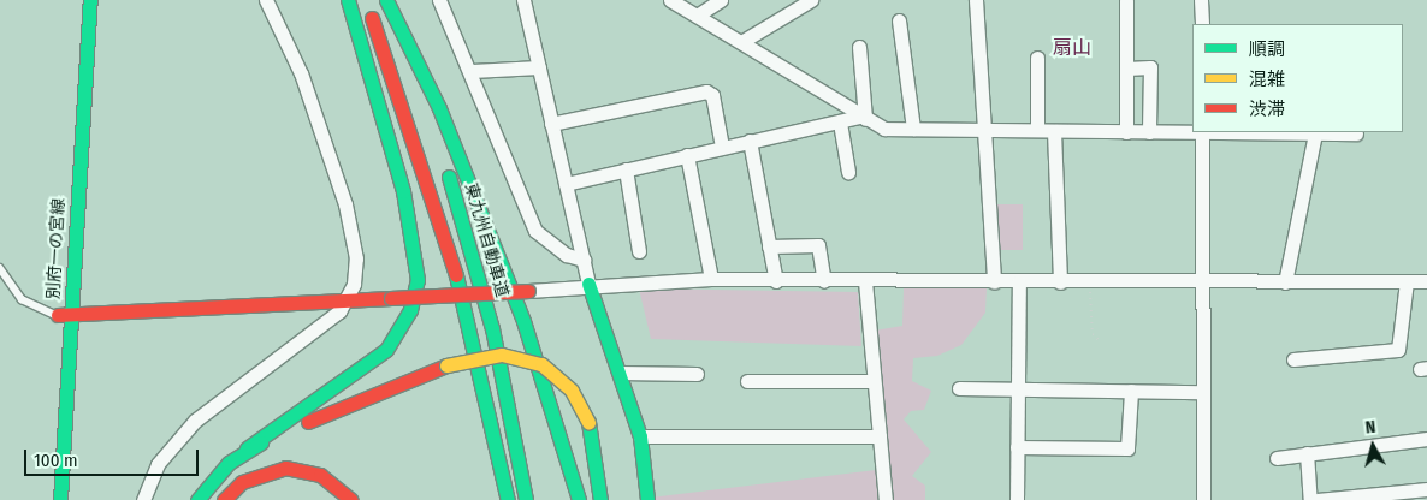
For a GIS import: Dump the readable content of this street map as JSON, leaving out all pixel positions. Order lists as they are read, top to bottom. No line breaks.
{"streets":{"main road":["東九州自動車道","別府一の宮線"]},"districts":["扇山"],"legend":["順調","混雑","渋滞"],"scale_bar":"100 m","north":"top"}
